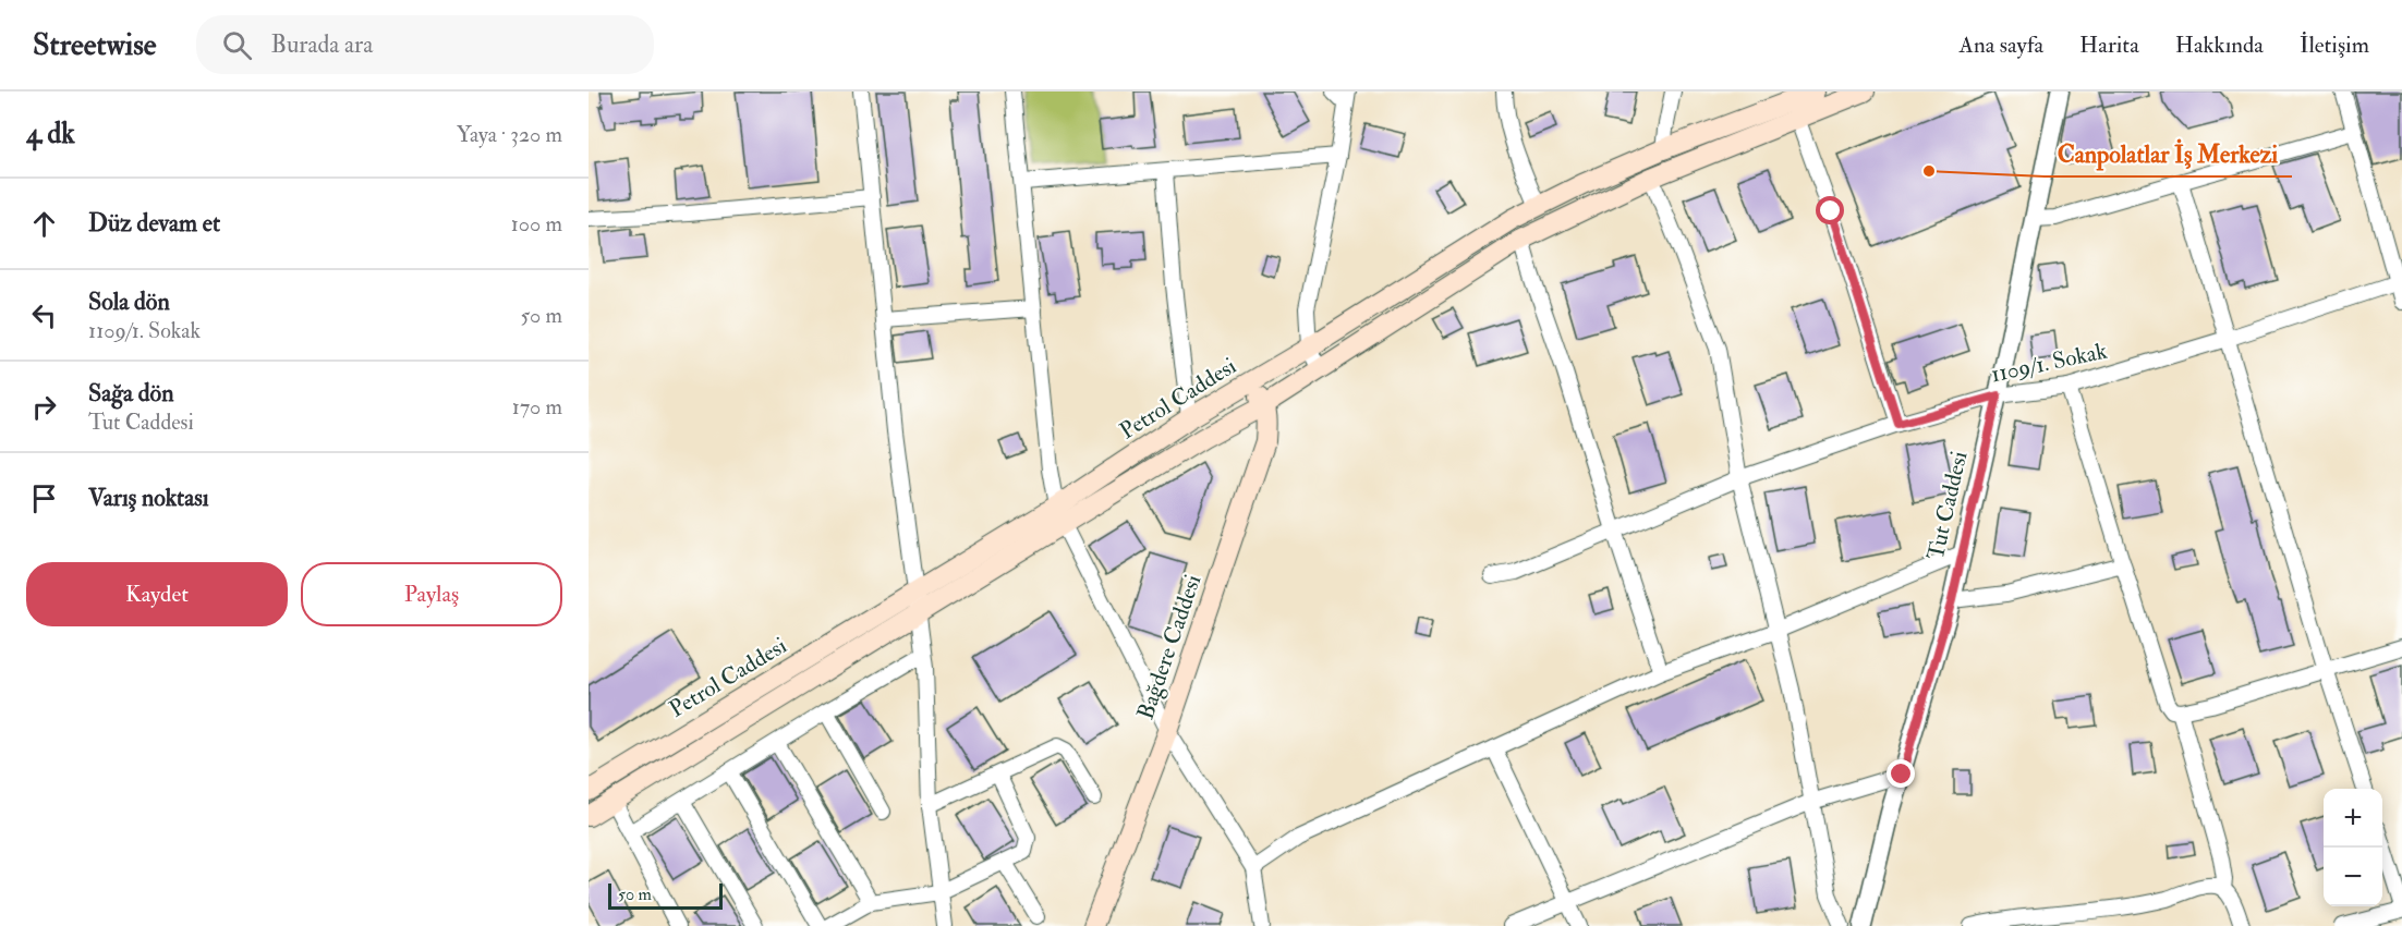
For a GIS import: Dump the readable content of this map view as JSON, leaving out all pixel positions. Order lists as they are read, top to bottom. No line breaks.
{"streets":{"main road":["Petrol Caddesi","Bağdere Caddesi"],"street":["1109/1. Sokak","Tut Caddesi"]},"crossings":[["1109/1. Sokak","Tut Caddesi"],["Petrol Caddesi","Bağdere Caddesi"]],"places":["Canpolatlar İş Merkezi"],"scale_bar":"50 m","page":{"header":"Streetwise","search":"Burada ara","nav":["Ana sayfa","Harita","Hakkında","İletişim"],"heading":["4 dk","Yaya · 320 m"],"list":[["Düz devam et","100 m"],["Sola dön","1109/1. Sokak","50 m"],["Sağa dön","Tut Caddesi","170 m"],"Varış noktası"],"buttons":["Kaydet","Paylaş"],"map_buttons":["+","−"],"scale":"50 m"}}
